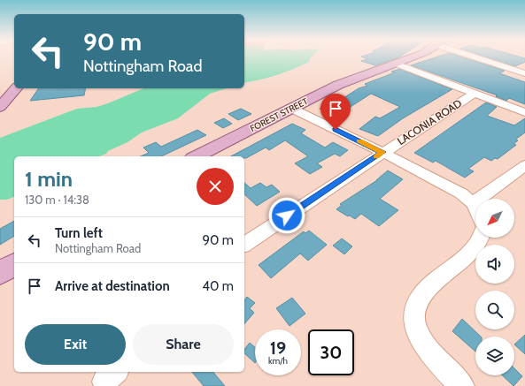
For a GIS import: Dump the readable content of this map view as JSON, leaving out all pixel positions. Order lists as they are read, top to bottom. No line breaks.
{"streets":{"main road":["FOREST STREET"],"street":["LACONIA ROAD"]},"north":"bottom left","page":{"turn":["90 m","Nottingham Road"],"heading":["1 min","130 m · 14:38"],"list":[{"name":"Turn left","note":"Nottingham Road","value":"90 m"},{"name":"Arrive at destination","value":"40 m"}],"buttons":["Exit","Share"],"speed":"19 km/h","limit":"30"}}
